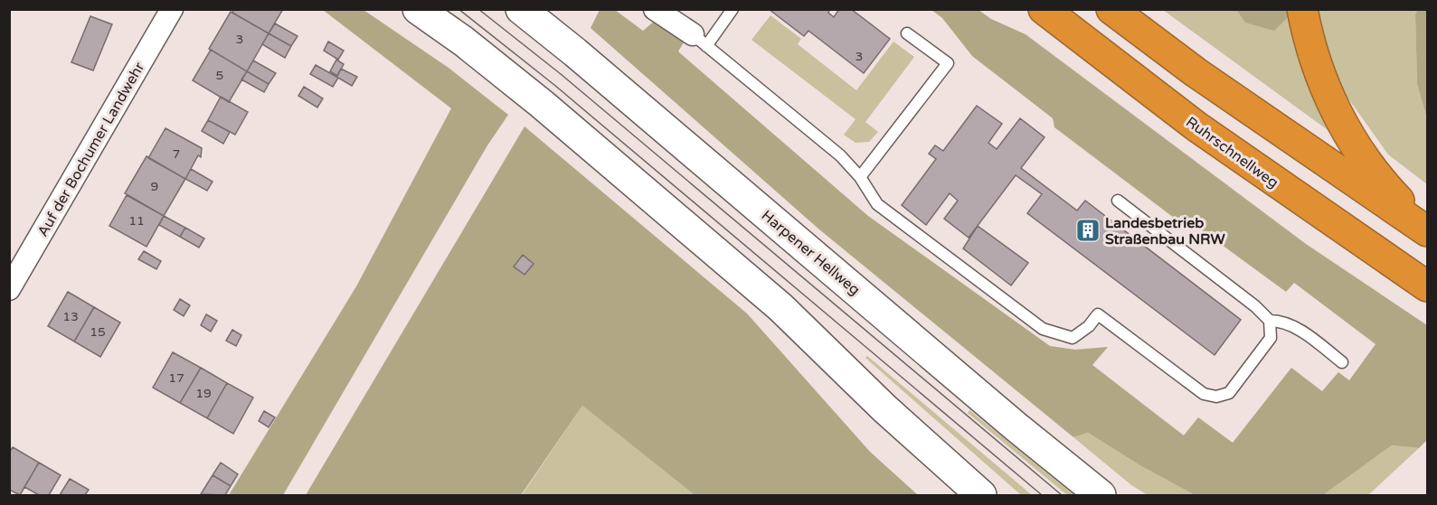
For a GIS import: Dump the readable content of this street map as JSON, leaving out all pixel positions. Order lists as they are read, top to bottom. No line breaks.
{"streets":{"highway":["Ruhrschnellweg"],"main road":["Harpener Hellweg"],"street":["Auf der Bochumer Landwehr"]},"places":{"building":["Landesbetrieb Straßenbau NRW"]},"house_numbers":["3","3","5","7","9","11","13","15","17","19"]}
